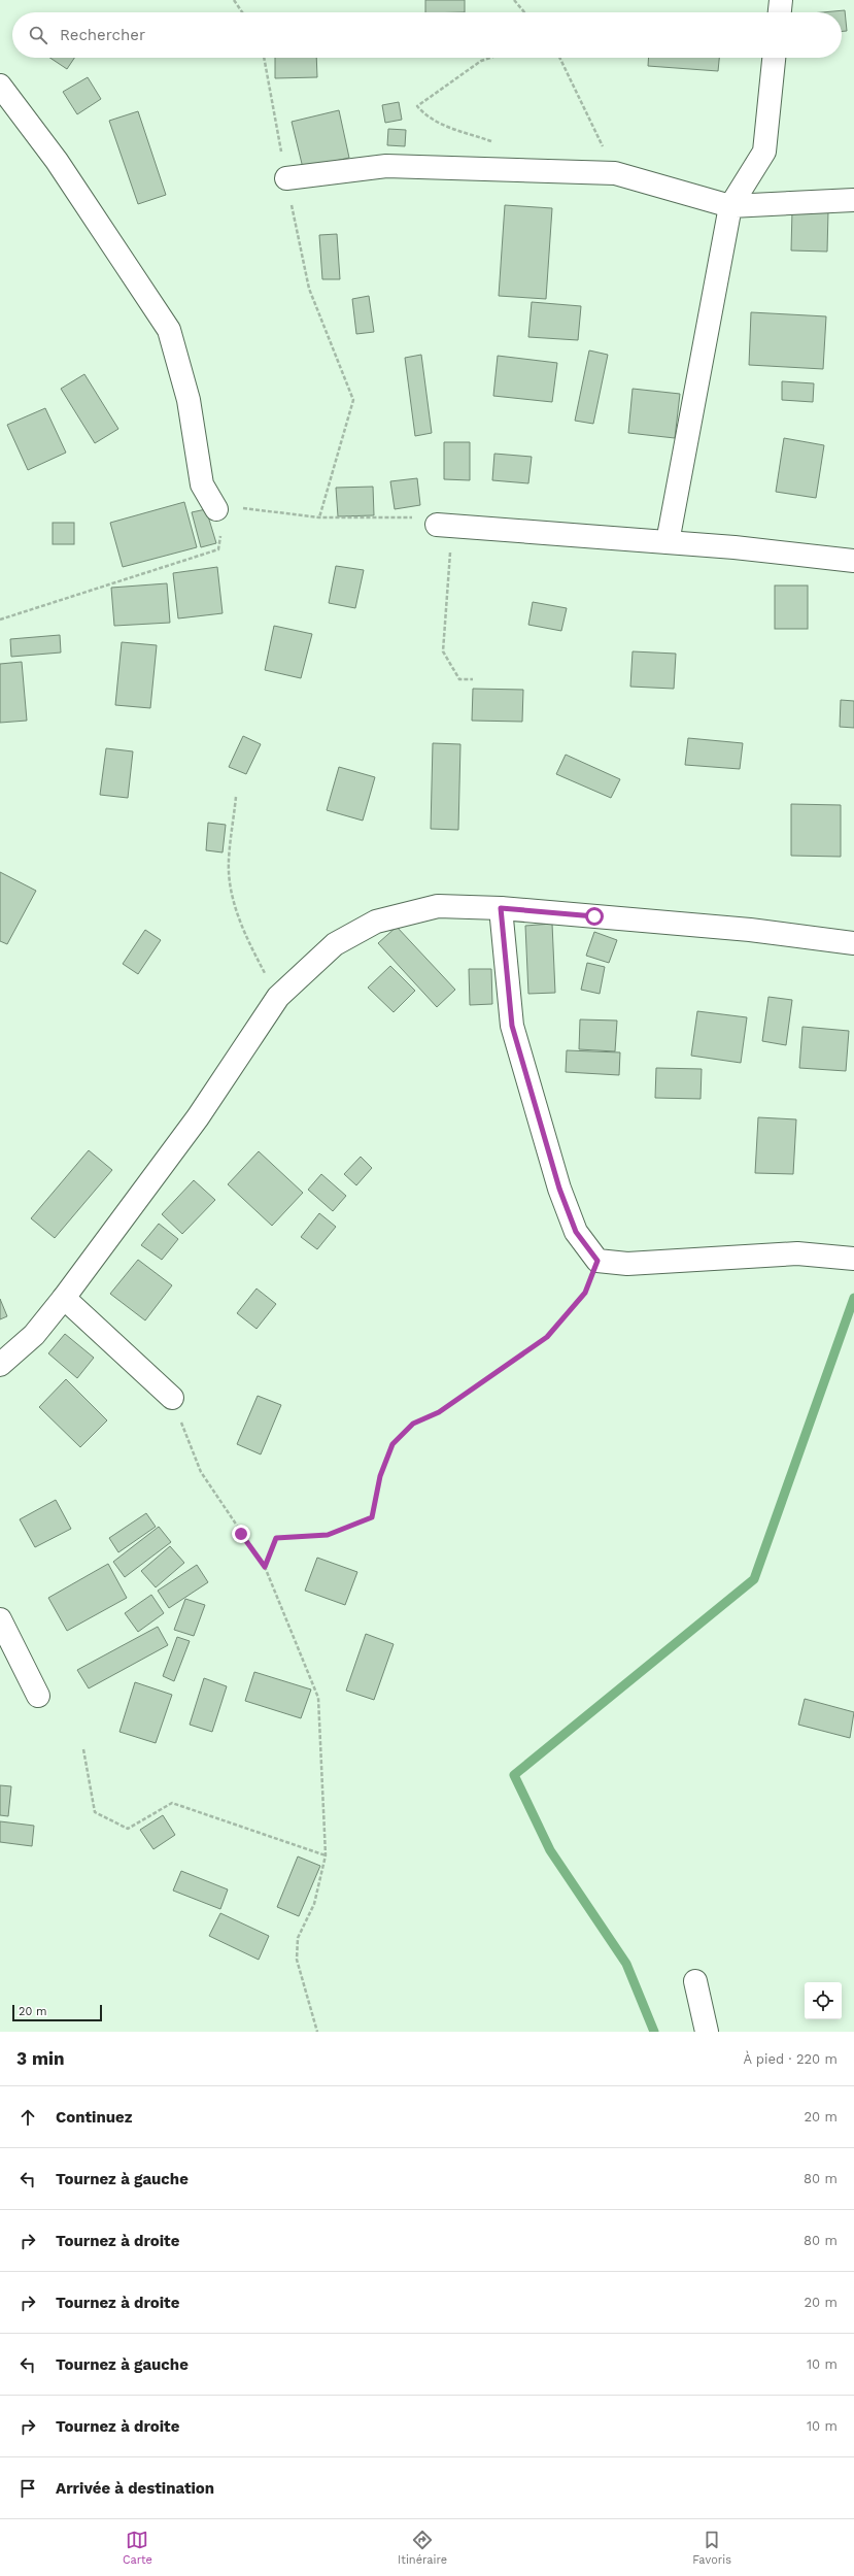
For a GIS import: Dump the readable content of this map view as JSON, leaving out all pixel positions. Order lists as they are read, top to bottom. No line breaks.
{"scale_bar":"20 m","page":{"search":"Rechercher","scale":"20 m","heading":["3 min","À pied · 220 m"],"list":[["Continuez","20 m"],["Tournez à gauche","80 m"],["Tournez à droite","80 m"],["Tournez à droite","20 m"],["Tournez à gauche","10 m"],["Tournez à droite","10 m"],"Arrivée à destination"],"nav":["Carte","Itinéraire","Favoris"]}}
